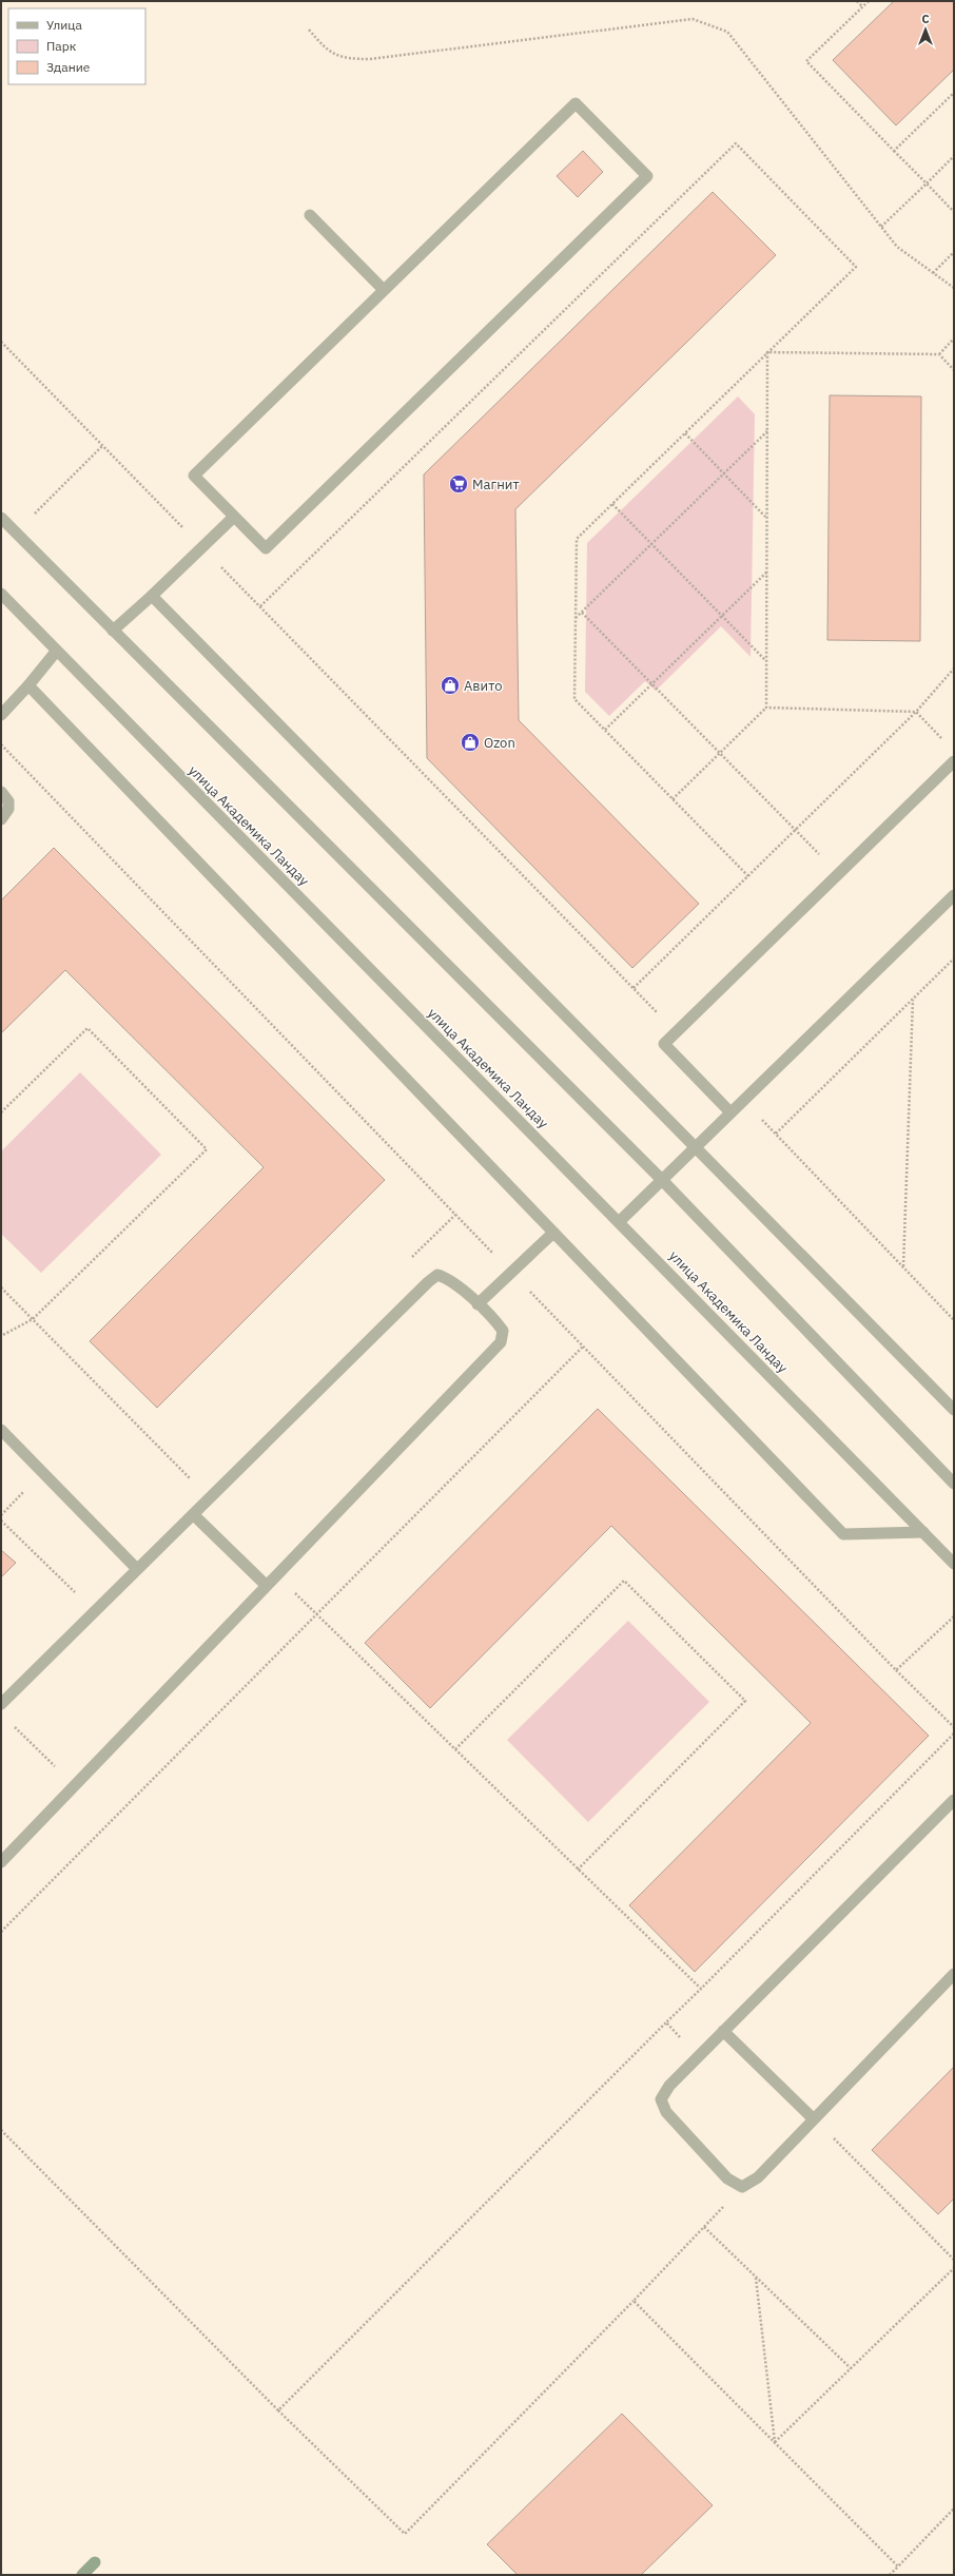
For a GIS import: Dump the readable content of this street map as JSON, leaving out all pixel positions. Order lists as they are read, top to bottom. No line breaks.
{"streets":{"street":["улица Академика Ландау"]},"places":{"supermarket":["Магнит"],"shop":["Авито","Ozon"]},"legend":["Улица","Парк","Здание"],"north":"top"}
